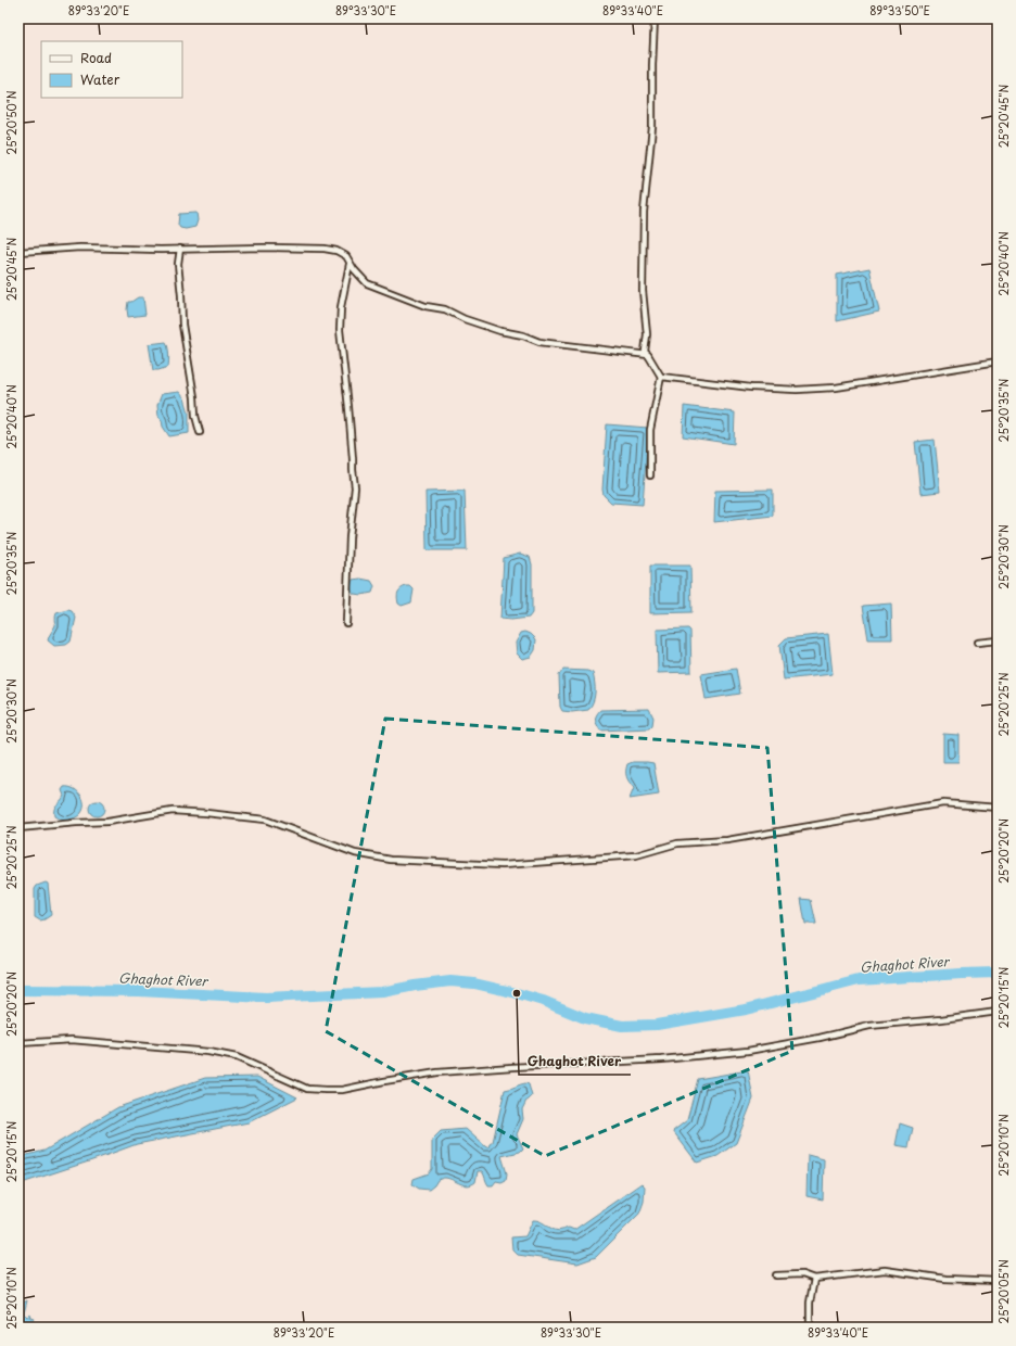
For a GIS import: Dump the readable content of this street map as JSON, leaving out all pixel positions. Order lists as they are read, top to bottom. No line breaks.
{"water":["Ghaghot River"],"places":["Ghaghot River"],"legend":["Road","Water"],"coordinates":["89°33'20\"E","89°33'30\"E","89°33'40\"E","89°33'50\"E","25°20'45\"N","25°20'50\"N","25°20'40\"N","25°20'35\"N","25°20'30\"N","25°20'25\"N","25°20'20\"N","25°20'15\"N","25°20'10\"N","25°20'05\"N"]}
